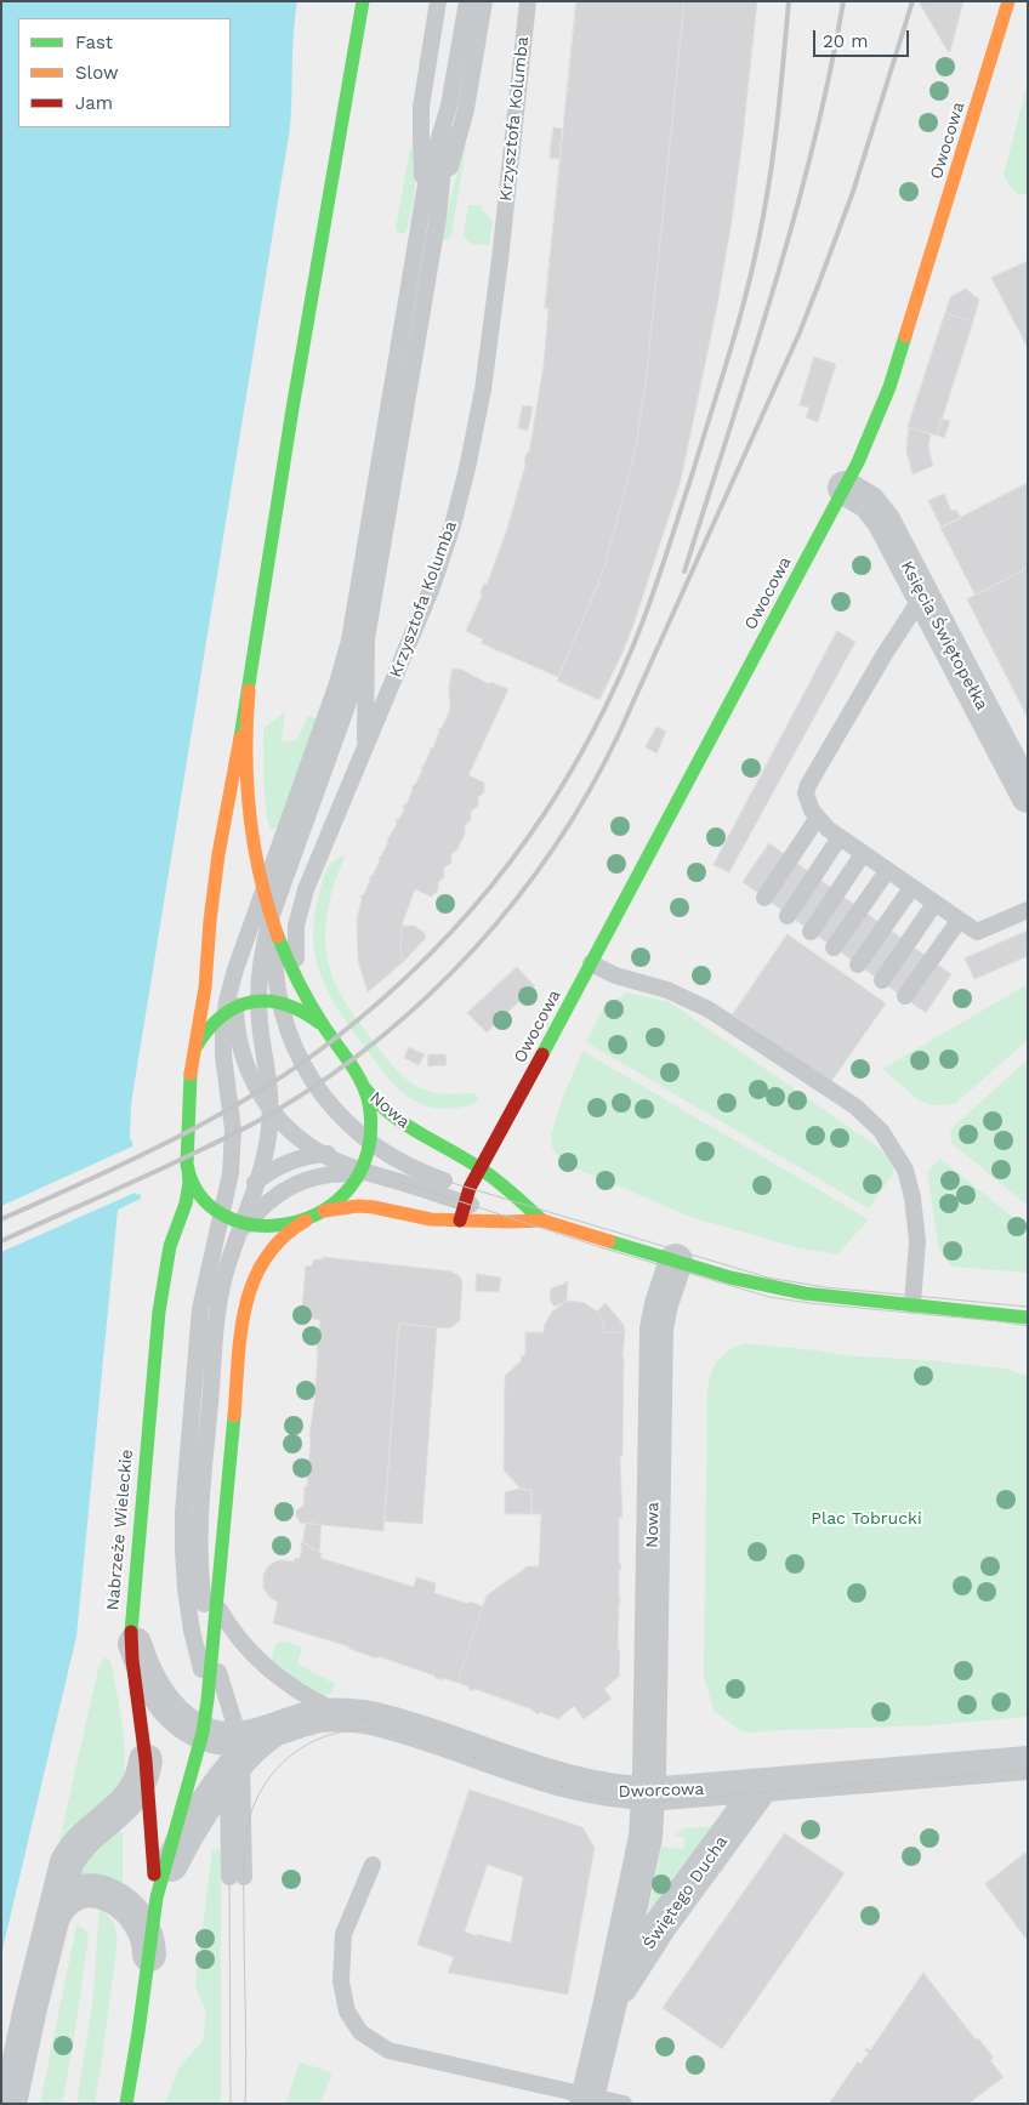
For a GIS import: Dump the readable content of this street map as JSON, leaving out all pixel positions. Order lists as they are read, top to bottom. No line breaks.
{"streets":{"street":["Krzysztofa Kolumba","Owocowa","Księcia Świętopełka","Nowa","Nabrzeże Wieleckie","Dworcowa","Świętego Ducha"]},"crossings":[["Krzysztofa Kolumba","Nowa"],["Krzysztofa Kolumba","Nabrzeże Wieleckie"],["Owocowa","Księcia Świętopełka"],["Owocowa","Nowa"],["Nowa","Dworcowa"],["Nowa","Świętego Ducha"],["Nabrzeże Wieleckie","Dworcowa"],["Dworcowa","Świętego Ducha"]],"parks":["Plac Tobrucki"],"legend":["Fast","Slow","Jam"],"scale_bar":"20 m"}
